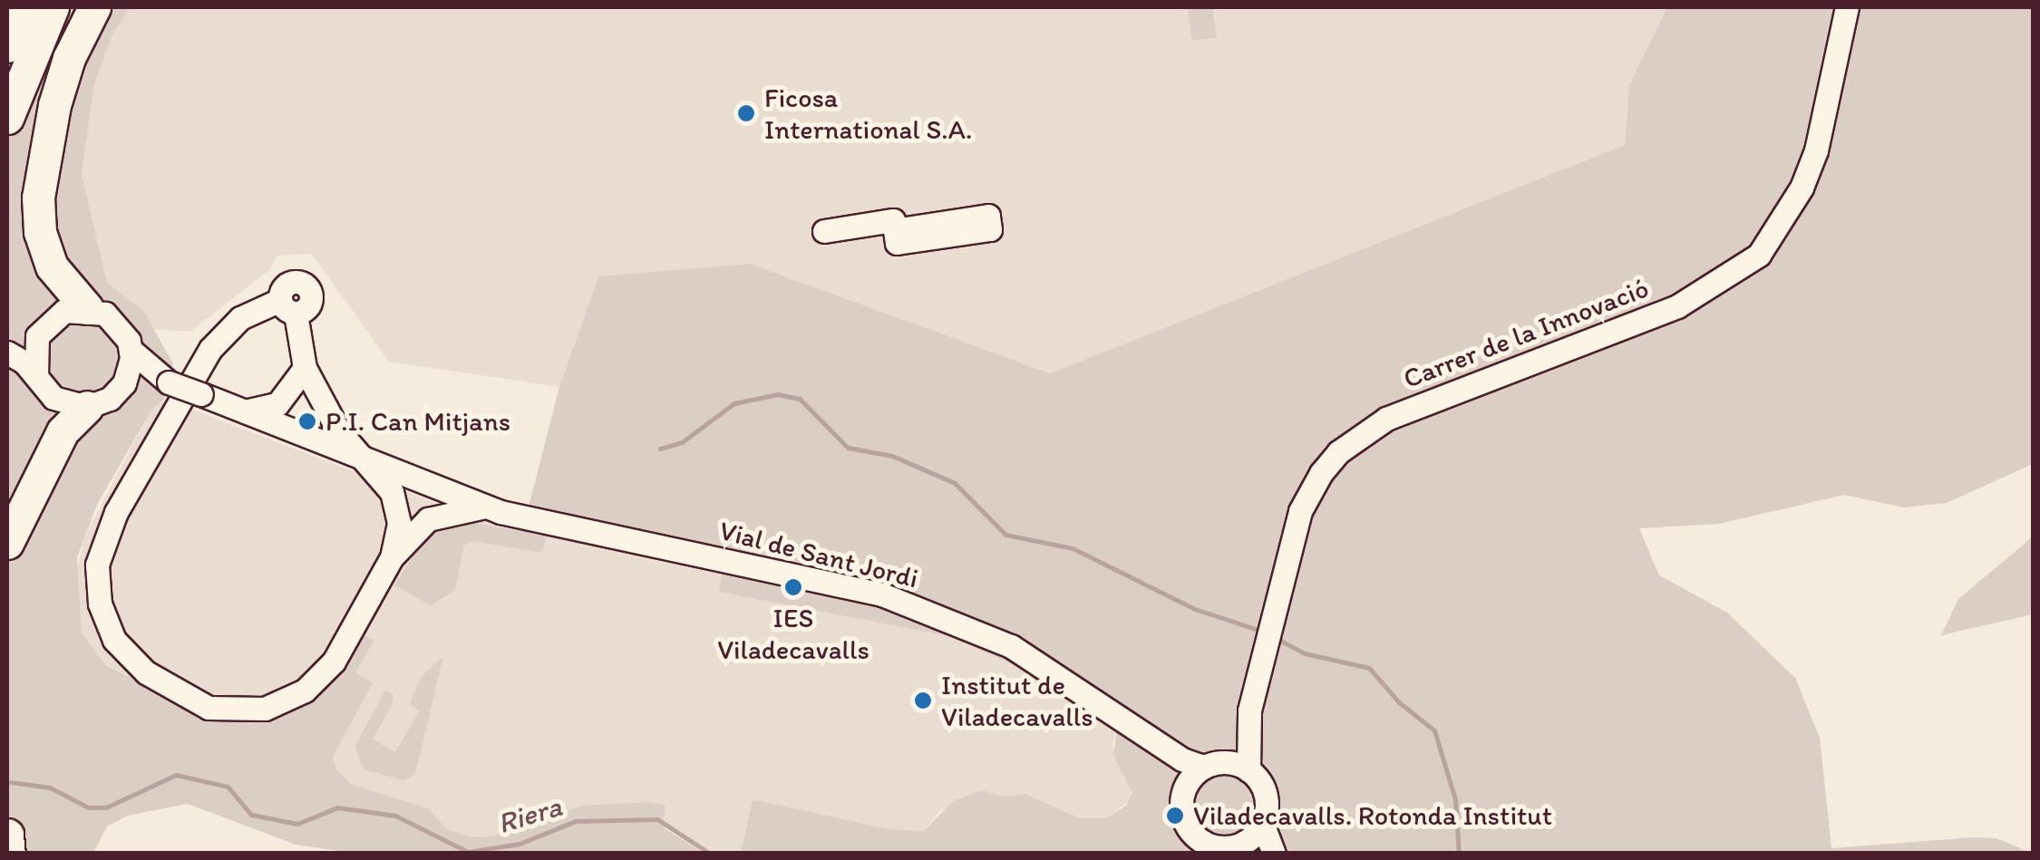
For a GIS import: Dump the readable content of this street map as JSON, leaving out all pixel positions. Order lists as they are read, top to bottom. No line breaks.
{"streets":{"street":["Carrer de la Innovació","Vial de Sant Jordi"]},"crossings":[["Carrer de la Innovació","Vial de Sant Jordi"]],"water":["Riera"],"places":["Ficosa International S.A.","P.I. Can Mitjans","IES Viladecavalls","Institut de Viladecavalls","Viladecavalls. Rotonda Institut"]}
